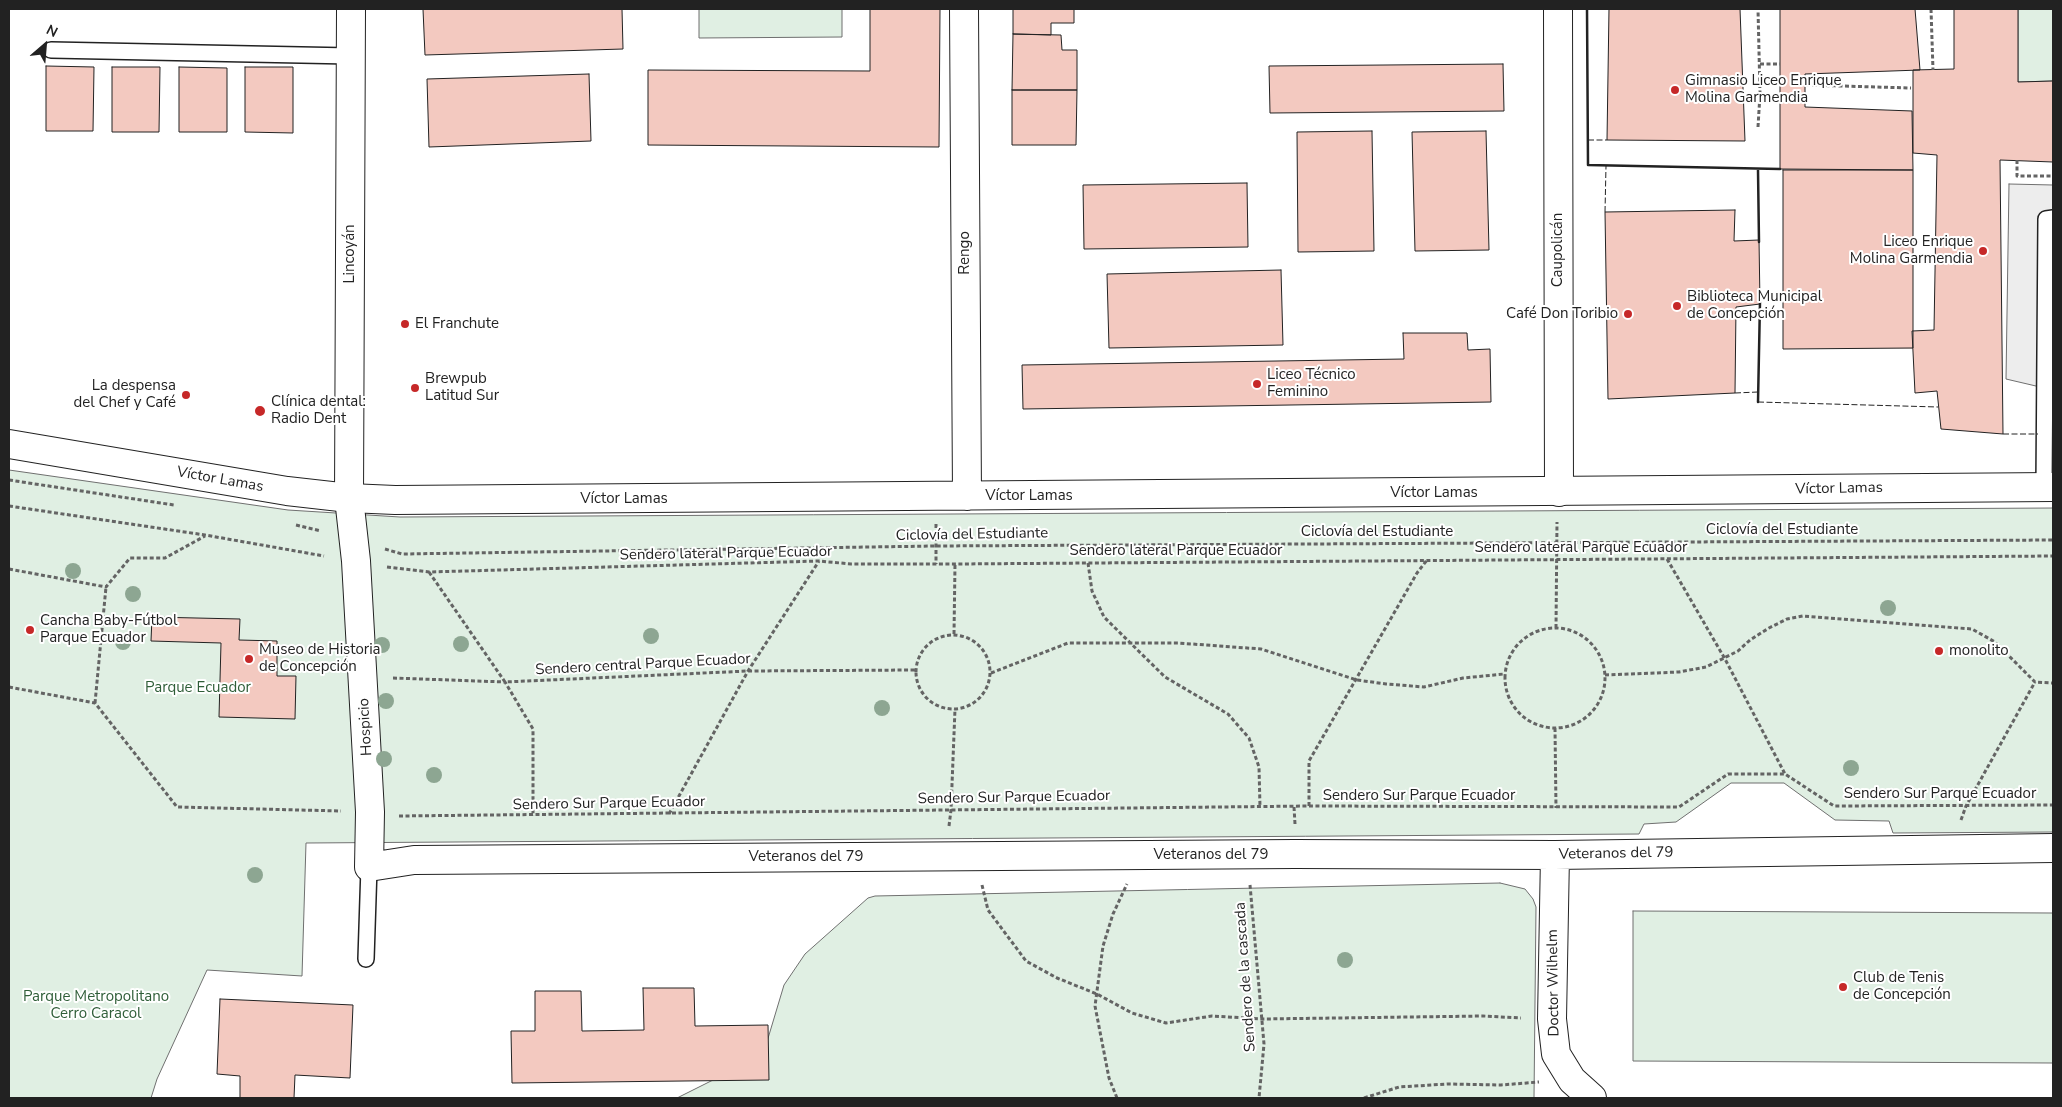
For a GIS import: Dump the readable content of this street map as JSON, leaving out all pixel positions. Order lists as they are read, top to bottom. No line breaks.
{"streets":{"street":["Caupolicán","Rengo","Lincoyán","Víctor Lamas","Hospicio","Veteranos del 79","Doctor Wilhelm"],"path":["Ciclovía del Estudiante","Sendero lateral Parque Ecuador","Sendero central Parque Ecuador","Sendero Sur Parque Ecuador","Sendero de la cascada"]},"crossings":[["Caupolicán","Víctor Lamas"],["Rengo","Víctor Lamas"],["Lincoyán","Víctor Lamas"],["Lincoyán","Hospicio"],["Víctor Lamas","Hospicio"],["Sendero lateral Parque Ecuador","Hospicio"],["Hospicio","Sendero Sur Parque Ecuador"],["Hospicio","Veteranos del 79"],["Veteranos del 79","Sendero de la cascada"],["Veteranos del 79","Doctor Wilhelm"]],"parks":["Parque Ecuador","Parque Metropolitano Cerro Caracol"],"places":["Gimnasio Liceo Enrique Molina Garmendia","Liceo Enrique Molina Garmendia","Biblioteca Municipal de Concepción","Café Don Toribio","El Franchute","Liceo Técnico Feminino","Brewpub Latitud Sur","La despensa del Chef y Café","Clínica dental: Radio Dent","Cancha Baby-Fútbol Parque Ecuador","monolito","Museo de Historia de Concepción","Club de Tenis de Concepción"],"north":"top right"}
